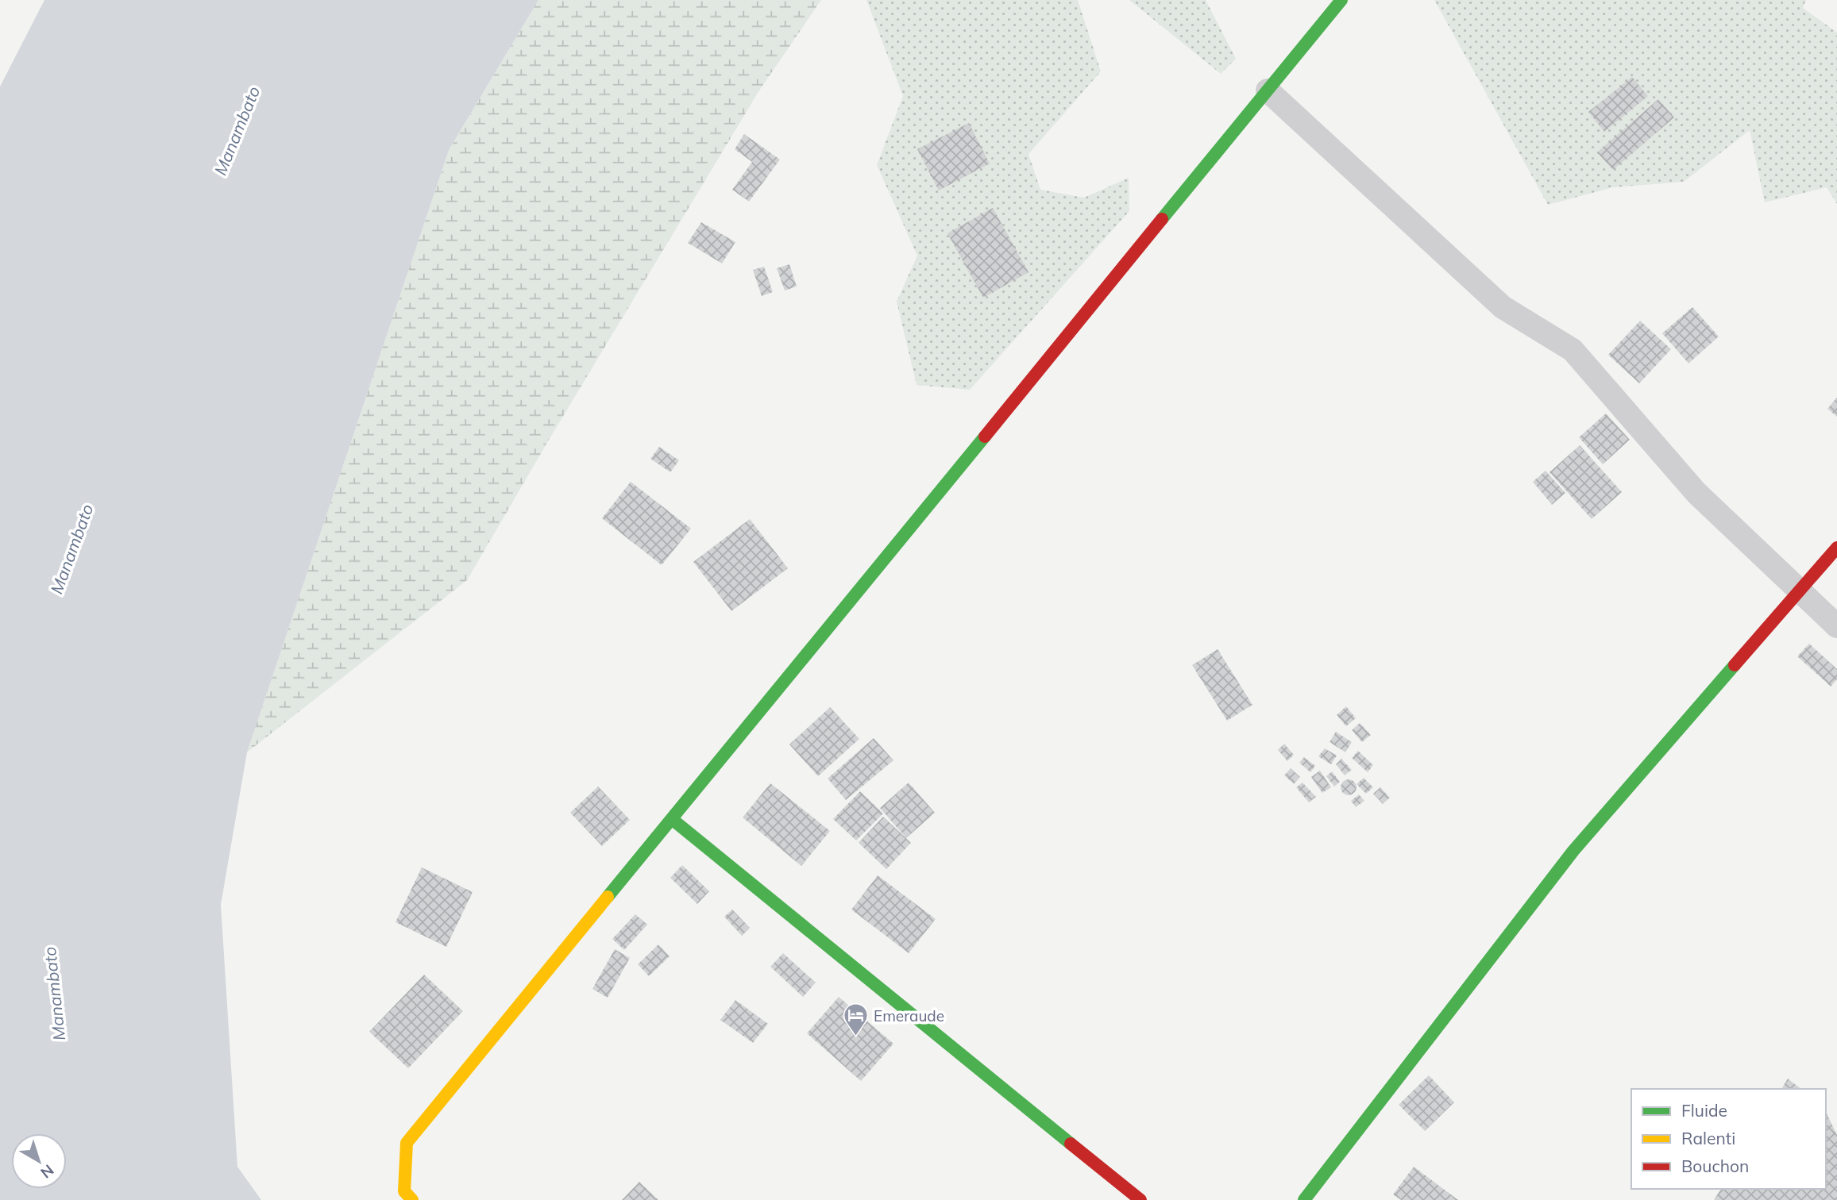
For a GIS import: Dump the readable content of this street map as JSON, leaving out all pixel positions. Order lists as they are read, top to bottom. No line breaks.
{"water":["Manambato"],"places":{"hotel":["Emeraude"]},"legend":["Fluide","Ralenti","Bouchon"],"north":"bottom right"}
